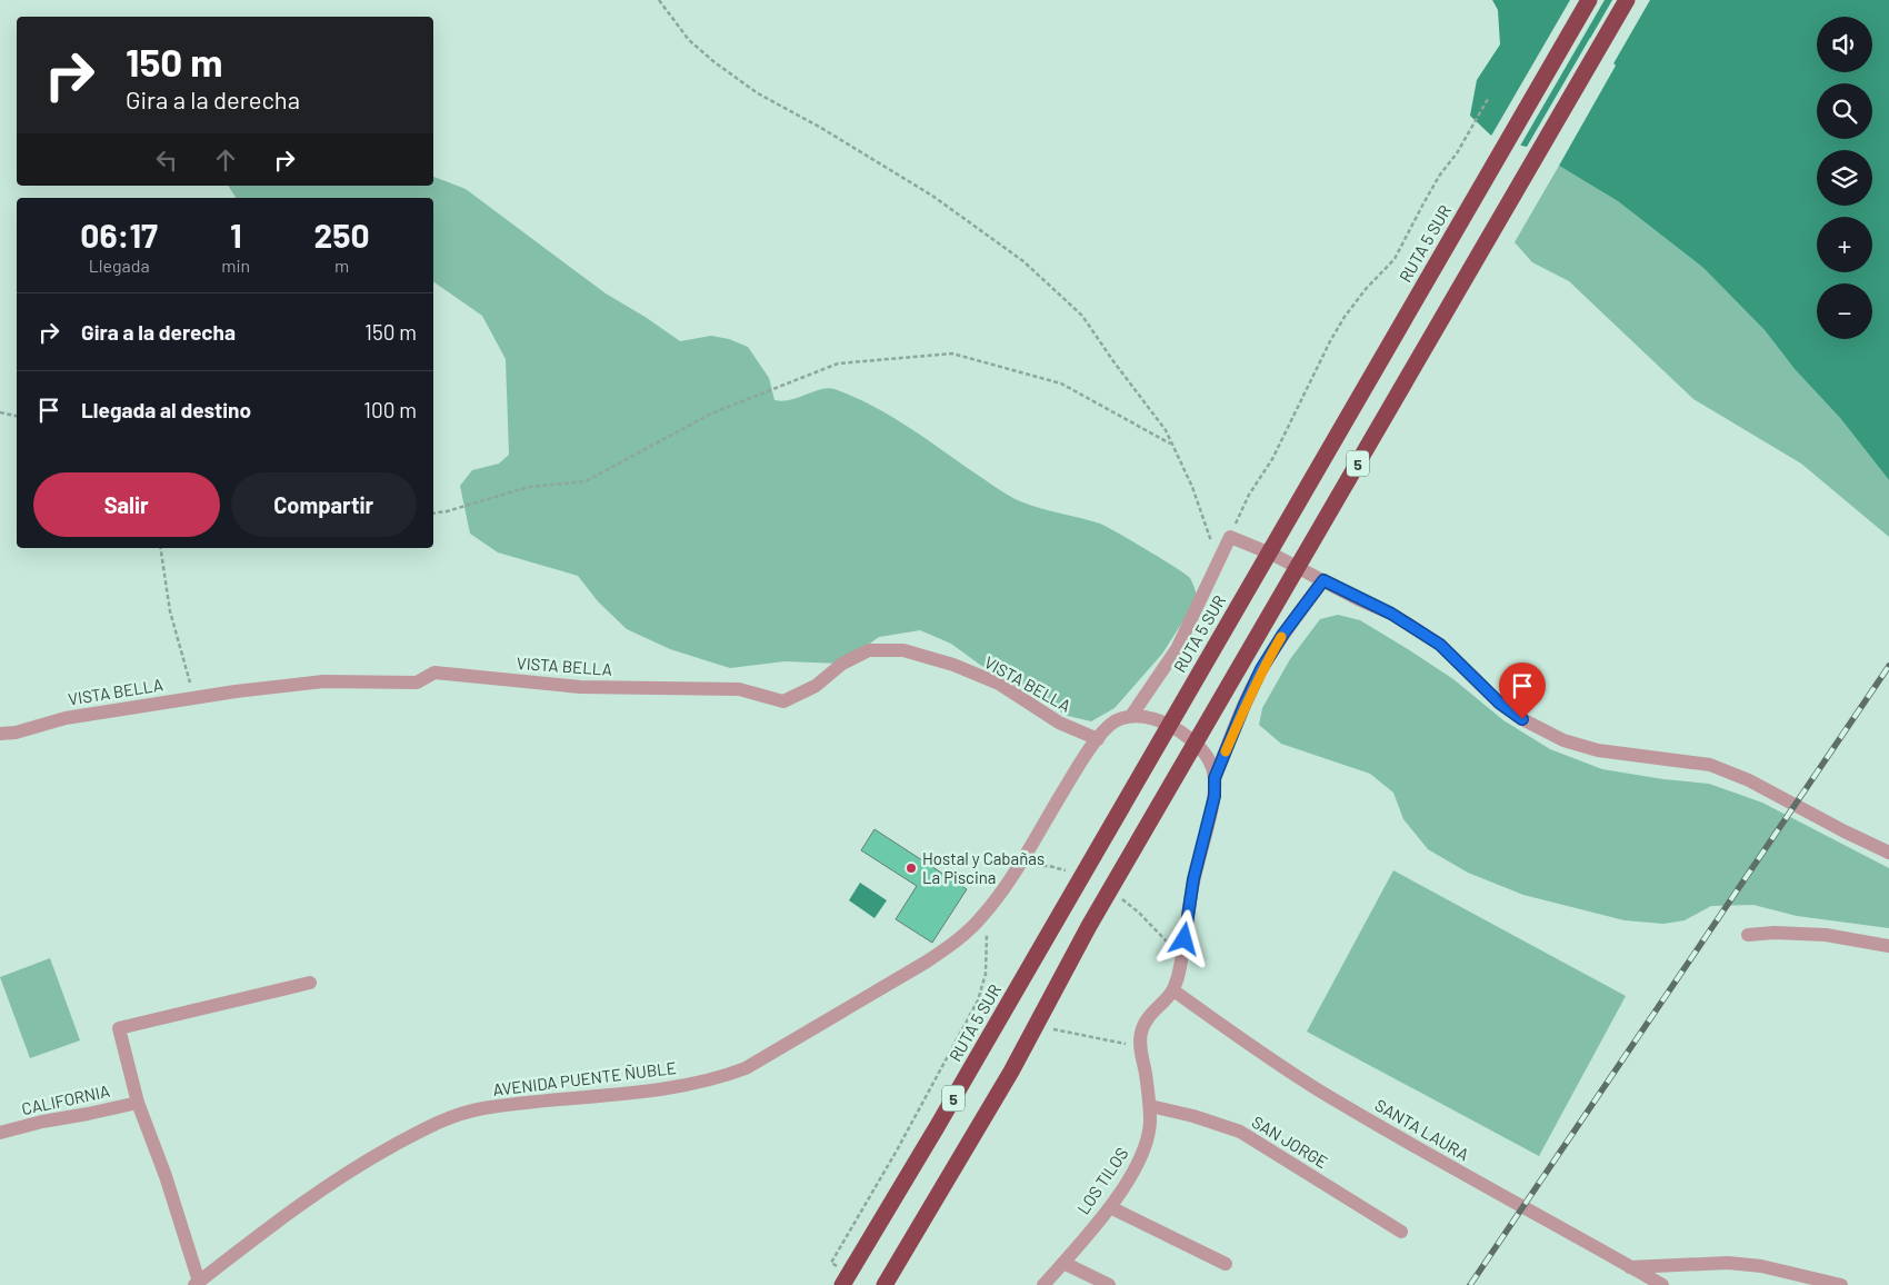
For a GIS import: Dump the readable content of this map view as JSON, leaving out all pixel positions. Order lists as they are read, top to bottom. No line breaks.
{"streets":{"highway":["RUTA 5 SUR","5"],"street":["VISTA BELLA","AVENIDA PUENTE ÑUBLE","CALIFORNIA","SANTA LAURA","SAN JORGE","LOS TILOS"]},"crossings":[["VISTA BELLA","AVENIDA PUENTE ÑUBLE"],["SANTA LAURA","LOS TILOS"],["SAN JORGE","LOS TILOS"]],"places":["Hostal y Cabañas La Piscina"],"page":{"map_buttons":["+","−"],"turn":["150 m","Gira a la derecha"],"eta":["06:17","Llegada","1","min","250","m"],"list":[{"name":"Gira a la derecha","value":"150 m"},{"name":"Llegada al destino","value":"100 m"}],"buttons":["Salir","Compartir"]}}
